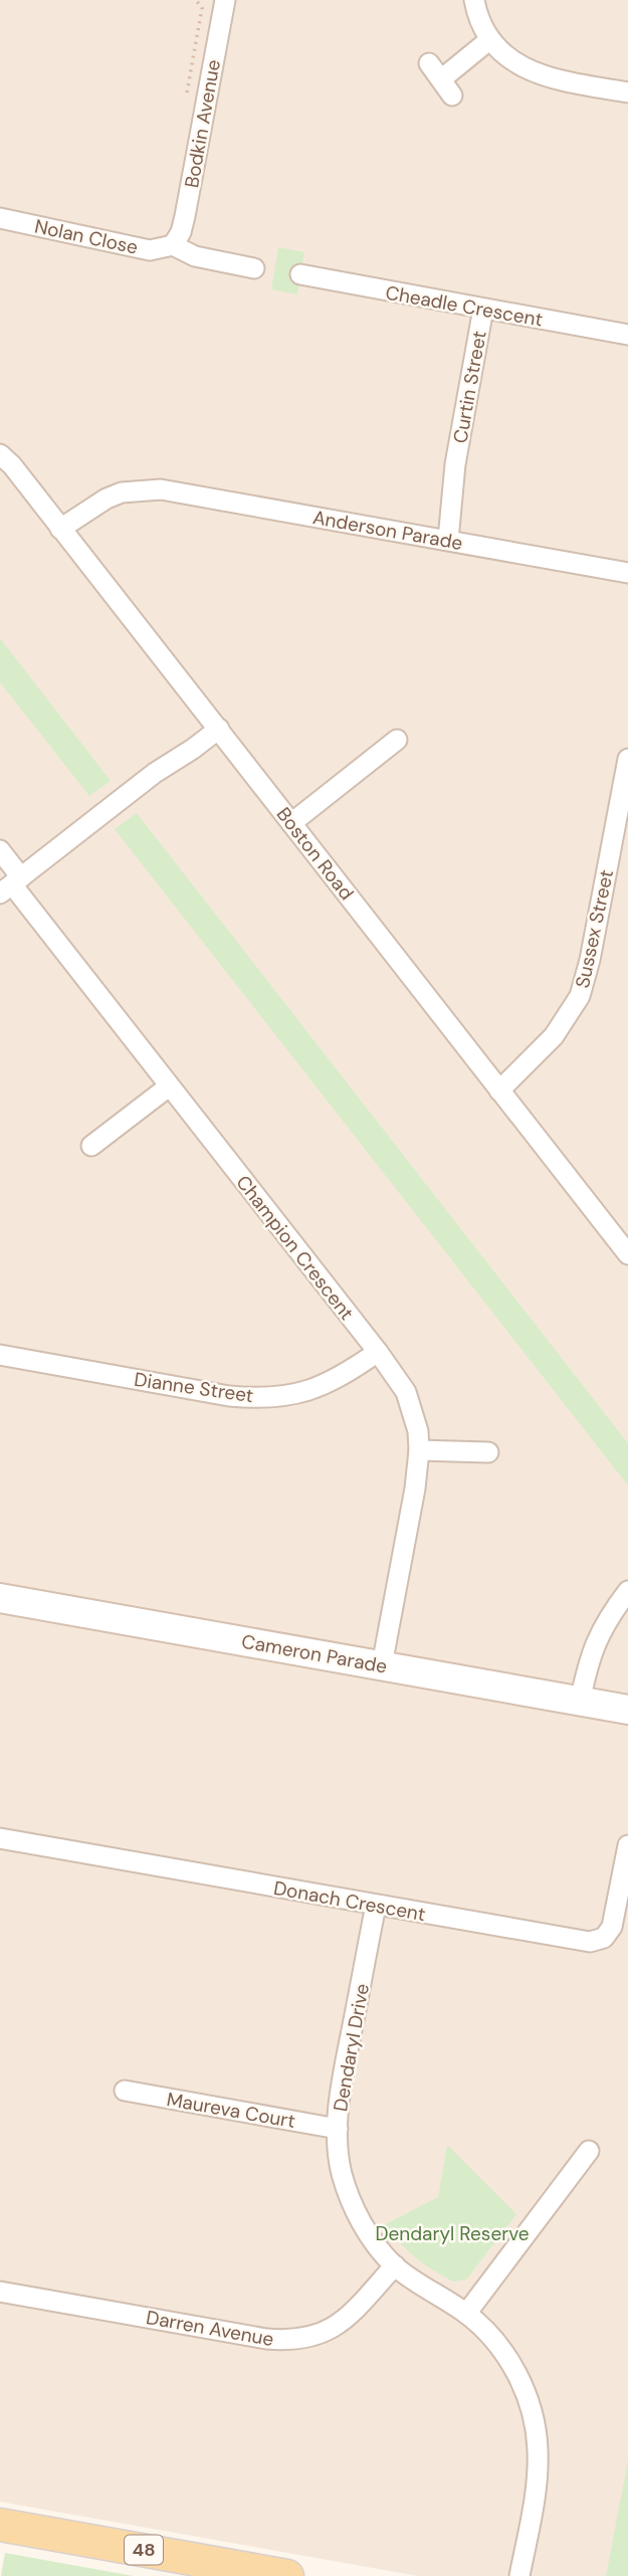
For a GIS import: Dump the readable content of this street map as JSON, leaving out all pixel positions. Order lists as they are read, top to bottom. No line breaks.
{"streets":{"main road":["48"],"street":["Bodkin Avenue","Nolan Close","Cheadle Crescent","Curtin Street","Anderson Parade","Boston Road","Sussex Street","Champion Crescent","Dianne Street","Cameron Parade","Donach Crescent","Dendaryl Drive","Maureva Court","Darren Avenue"]},"crossings":[["Bodkin Avenue","Nolan Close"],["Cheadle Crescent","Curtin Street"],["Curtin Street","Anderson Parade"],["Anderson Parade","Boston Road"],["Boston Road","Sussex Street"],["Champion Crescent","Dianne Street"],["Champion Crescent","Cameron Parade"],["Donach Crescent","Dendaryl Drive"],["Dendaryl Drive","Maureva Court"],["Dendaryl Drive","Darren Avenue"]],"parks":["Dendaryl Reserve"]}
